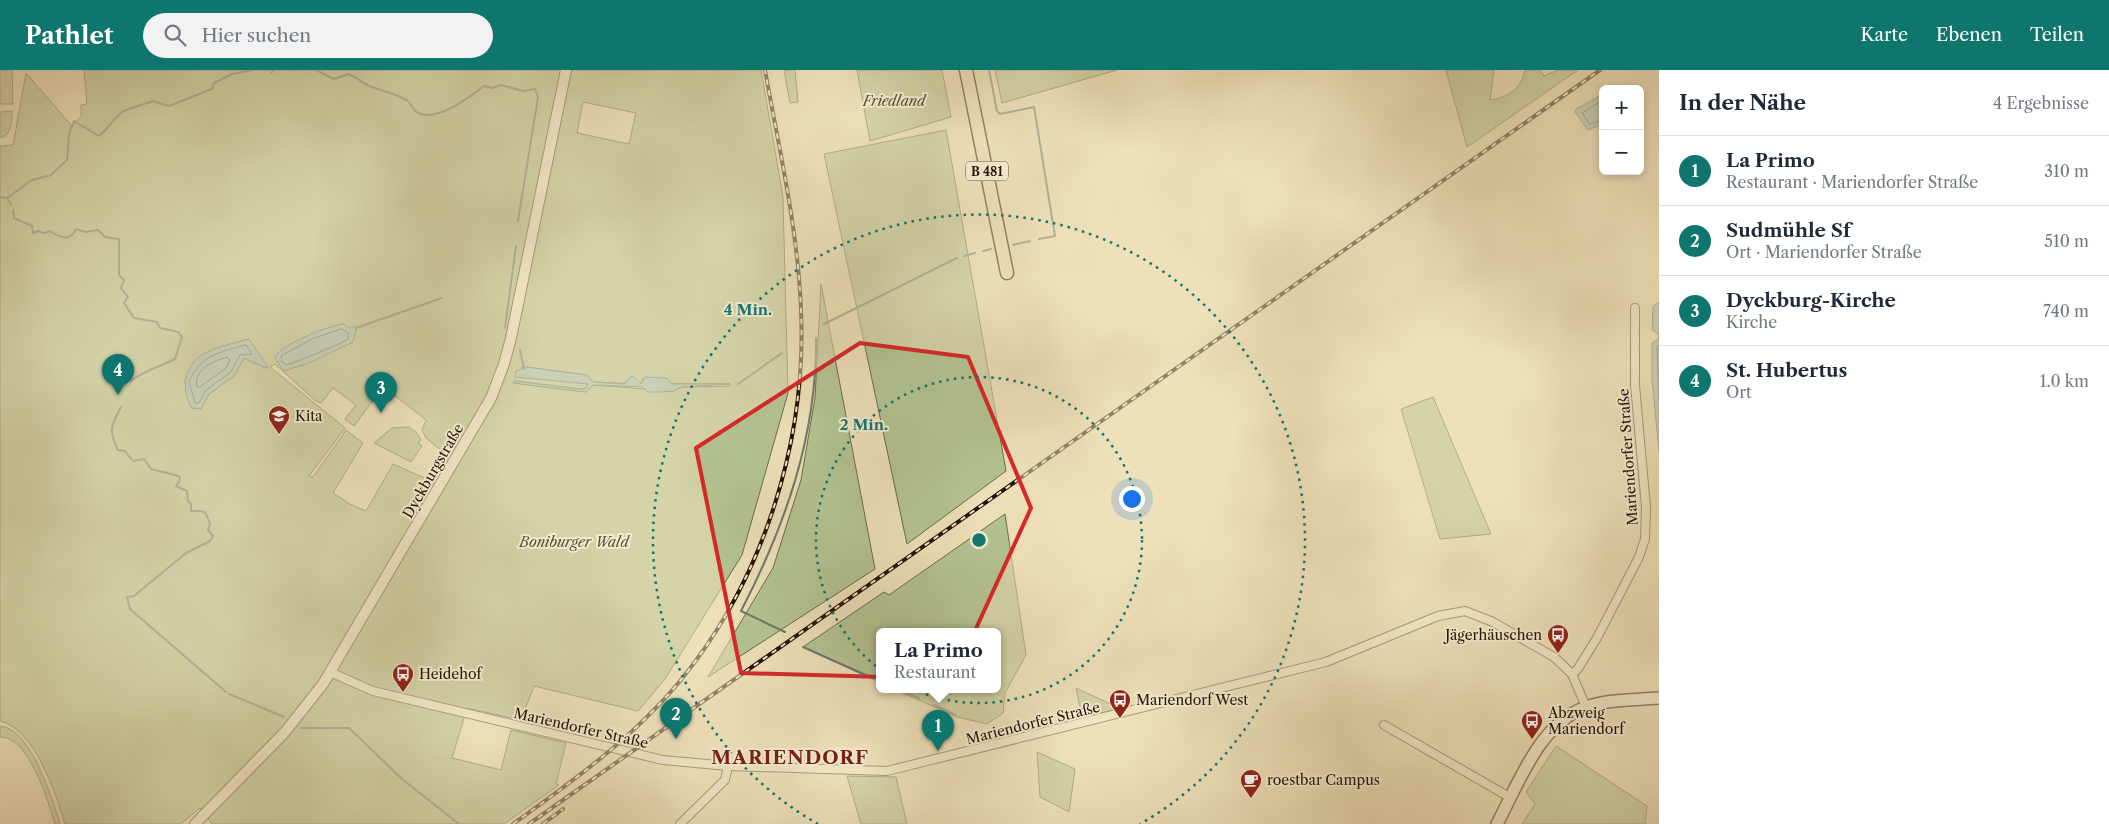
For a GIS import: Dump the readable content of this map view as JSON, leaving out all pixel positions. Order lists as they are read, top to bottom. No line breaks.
{"streets":{"highway":["B 481"],"street":["Mariendorfer Straße","Dyckburgstraße"]},"crossings":[["Mariendorfer Straße","Dyckburgstraße"]],"districts":["MARIENDORF"],"parks":["Friedland","Boniburger Wald"],"places":{"school or university":["Kita"],"bus stop":["Jägerhäuschen","Heidehof","Mariendorf West","Abzweig Mariendorf"],"cafe":["roestbar Campus"]},"page":{"header":"Pathlet","search":"Hier suchen","nav":["Karte","Ebenen","Teilen"],"heading":["In der Nähe","4 Ergebnisse"],"map_buttons":["+","−"],"list":[{"mark":"1","name":"La Primo","note":"Restaurant · Mariendorfer Straße","value":"310 m"},{"mark":"2","name":"Sudmühle Sf","note":"Ort · Mariendorfer Straße","value":"510 m"},{"mark":"3","name":"Dyckburg-Kirche","note":"Kirche","value":"740 m"},{"mark":"4","name":"St. Hubertus","note":"Ort","value":"1.0 km"}],"pins":["4","3","2","1"],"popup":["La Primo","Restaurant"]},"rings":["4 Min.","2 Min."]}
